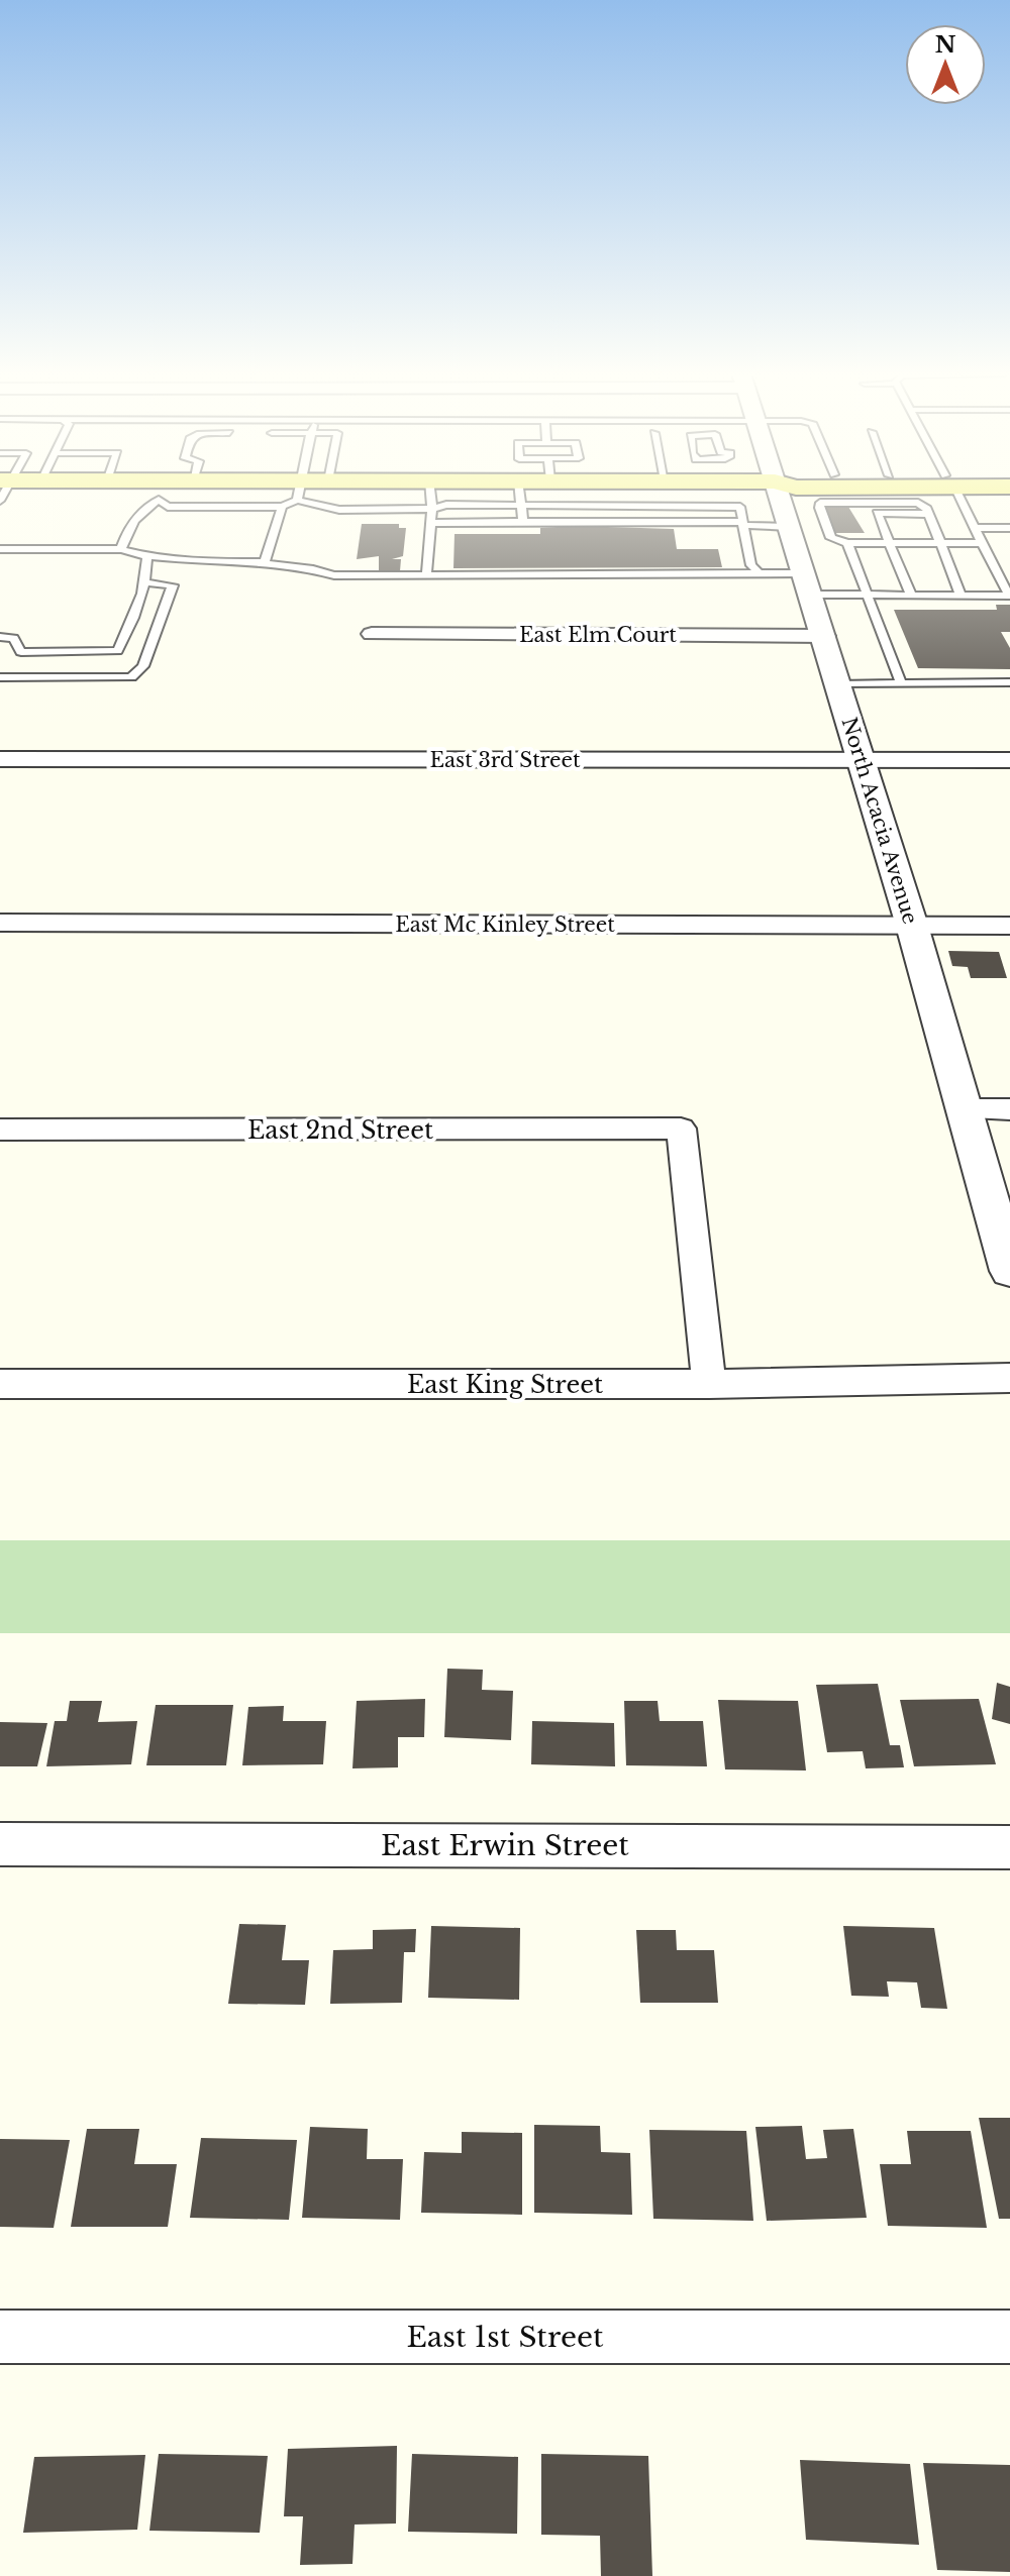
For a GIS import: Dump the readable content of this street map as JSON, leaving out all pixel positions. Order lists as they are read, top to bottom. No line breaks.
{"streets":{"street":["East Elm Court","East 3rd Street","North Acacia Avenue","East Mc Kinley Street","East 2nd Street","East King Street","East Erwin Street","East 1st Street"]},"crossings":[["East Elm Court","North Acacia Avenue"],["East 3rd Street","North Acacia Avenue"],["North Acacia Avenue","East Mc Kinley Street"],["East 2nd Street","East King Street"]],"north":"top"}
